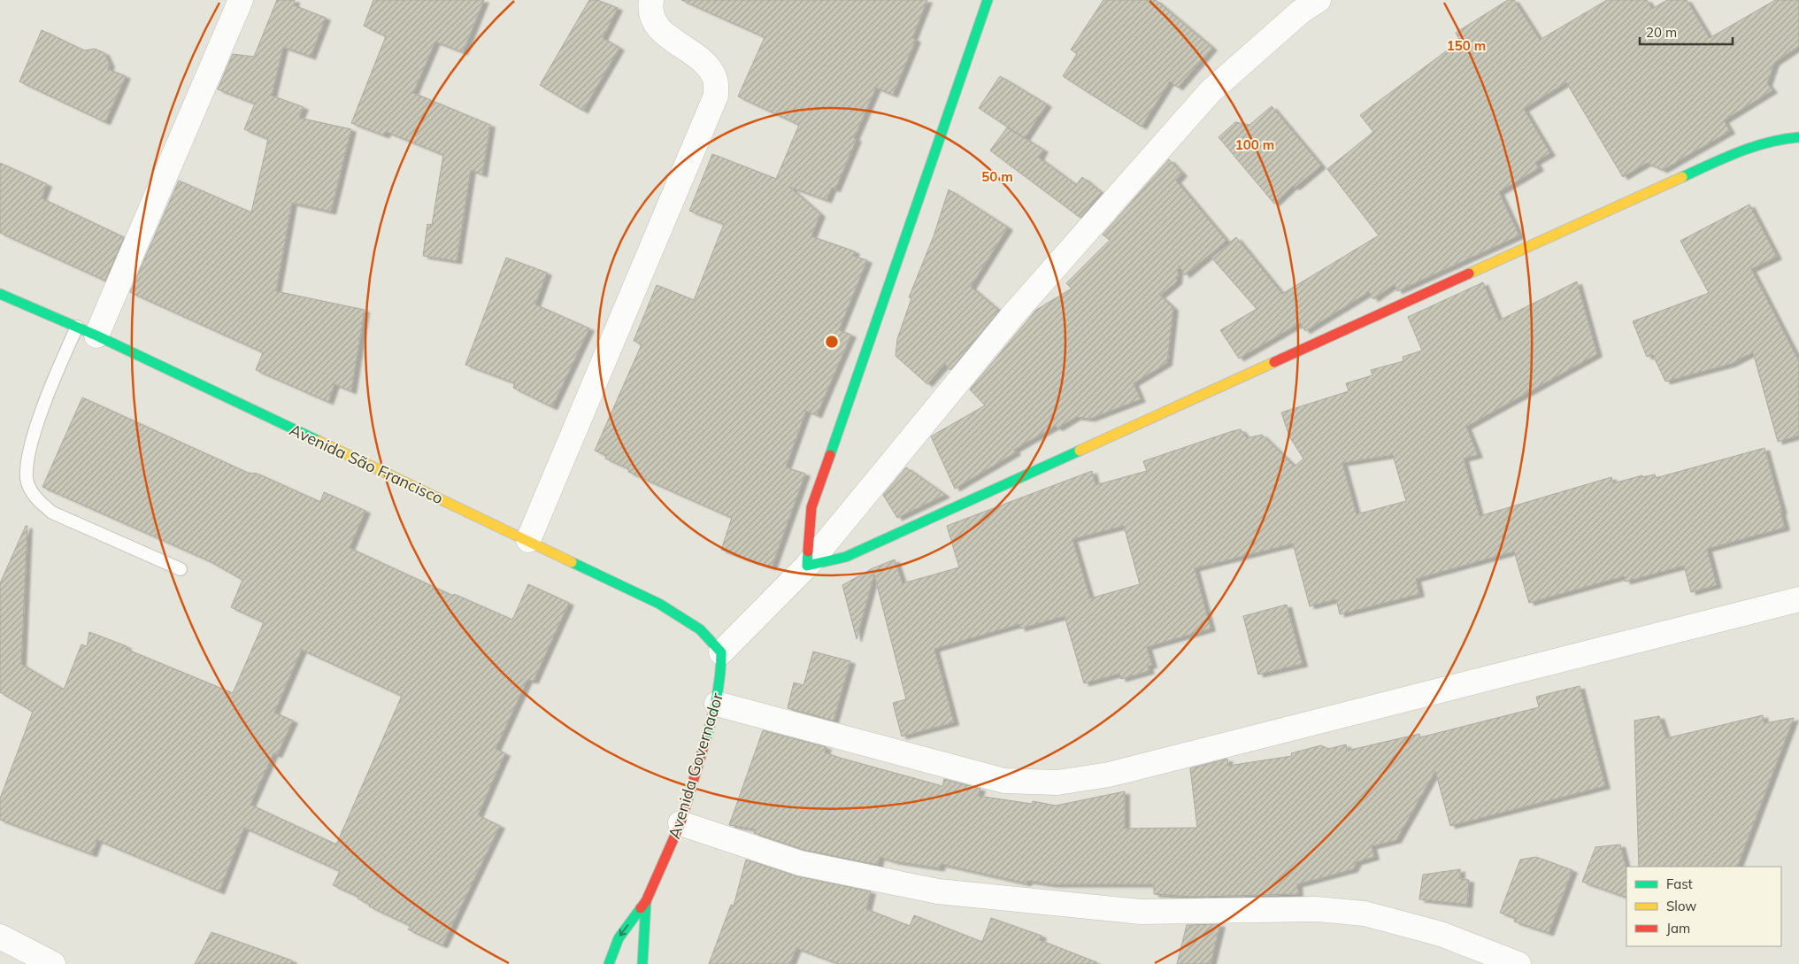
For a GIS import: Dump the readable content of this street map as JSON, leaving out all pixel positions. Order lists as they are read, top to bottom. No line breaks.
{"streets":{"street":["Avenida São Francisco","Avenida Governador"]},"crossings":[["Avenida São Francisco","Avenida Governador"]],"legend":["Fast","Slow","Jam"],"scale_bar":"20 m","rings":["150 m","100 m","50 m"]}
